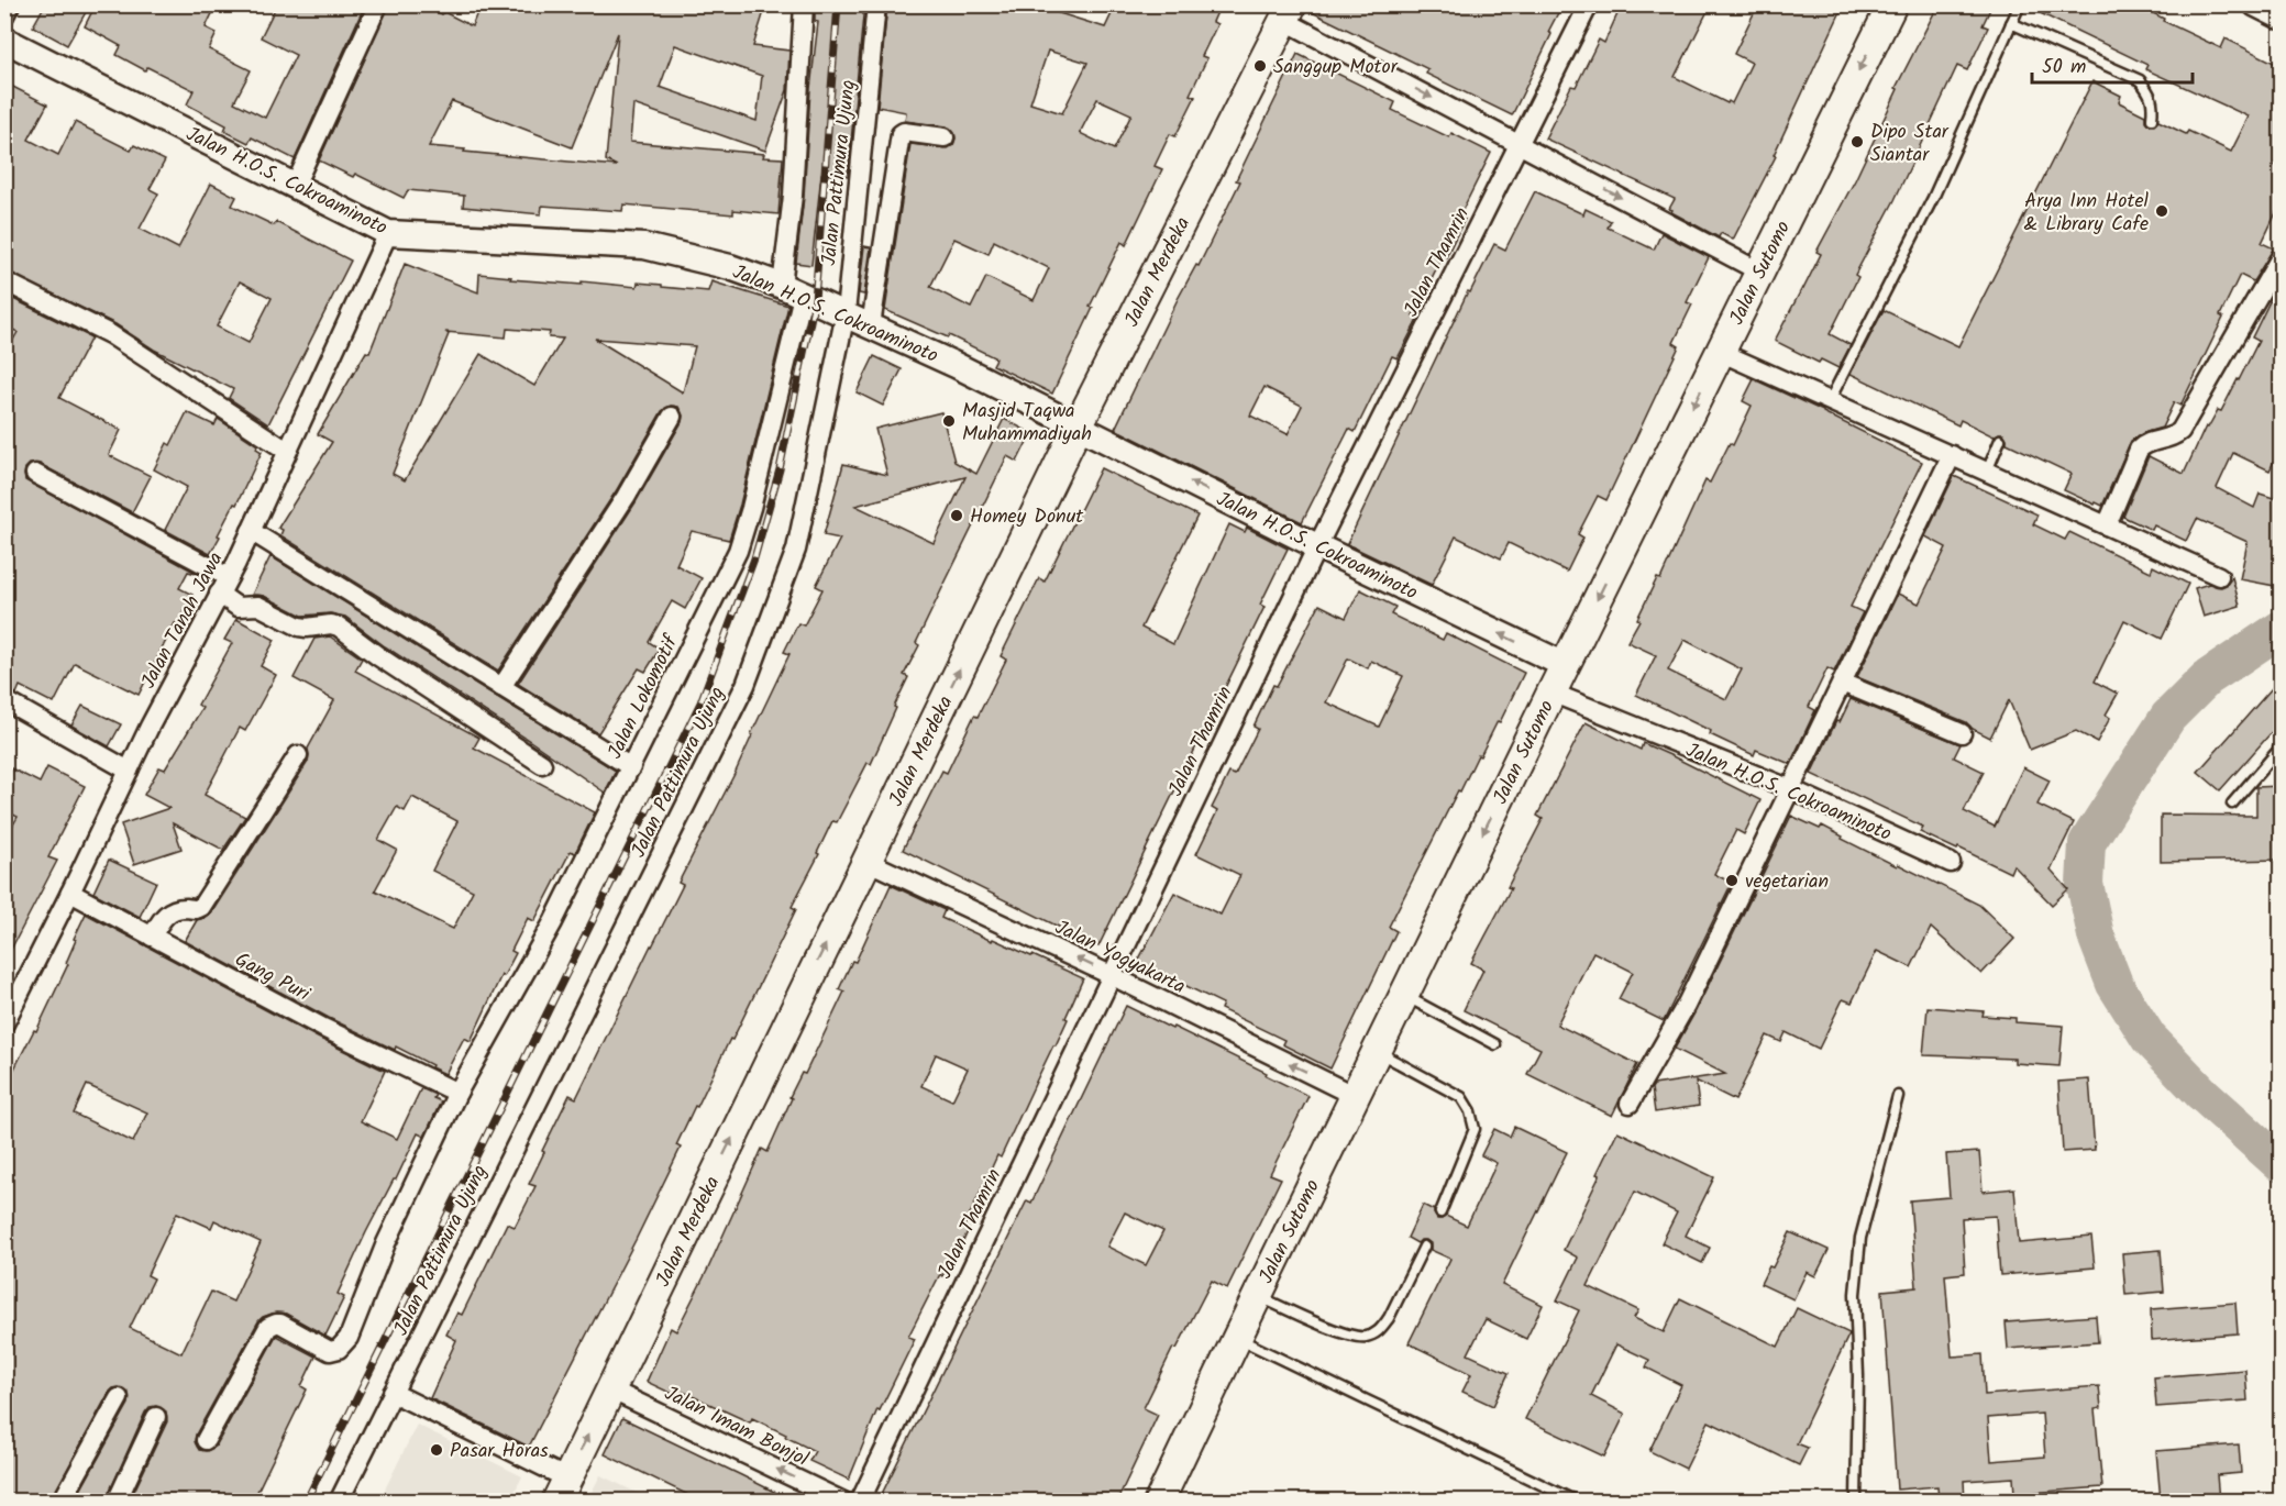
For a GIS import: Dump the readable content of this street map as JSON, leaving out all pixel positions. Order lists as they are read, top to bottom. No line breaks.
{"streets":{"main road":["Jalan Merdeka","Jalan Sutomo"],"street":["Jalan Pattimura Ujung","Jalan H.O.S. Cokroaminoto","Jalan Thamrin","Jalan Tanah Jawa","Jalan Lokomotif","Jalan Yogyakarta","Gang Puri","Jalan Imam Bonjol"]},"crossings":[["Jalan Pattimura Ujung","Jalan H.O.S. Cokroaminoto"],["Jalan H.O.S. Cokroaminoto","Jalan Thamrin"],["Jalan H.O.S. Cokroaminoto","Jalan Merdeka"],["Jalan H.O.S. Cokroaminoto","Jalan Sutomo"],["Jalan H.O.S. Cokroaminoto","Jalan Tanah Jawa"],["Jalan H.O.S. Cokroaminoto","Jalan Lokomotif"],["Jalan Thamrin","Jalan Yogyakarta"],["Jalan Merdeka","Jalan Yogyakarta"],["Jalan Merdeka","Jalan Imam Bonjol"],["Jalan Sutomo","Jalan Yogyakarta"],["Jalan Tanah Jawa","Gang Puri"],["Jalan Lokomotif","Gang Puri"]],"one_way":["Jalan Merdeka","Jalan Sutomo","Jalan Yogyakarta","Jalan Imam Bonjol"],"places":["Sanggup Motor","Dipo Star Siantar","Arya Inn Hotel & Library Cafe","Masjid Taqwa Muhammadiyah","Homey Donut","vegetarian","Pasar Horas"],"scale_bar":"50 m"}
